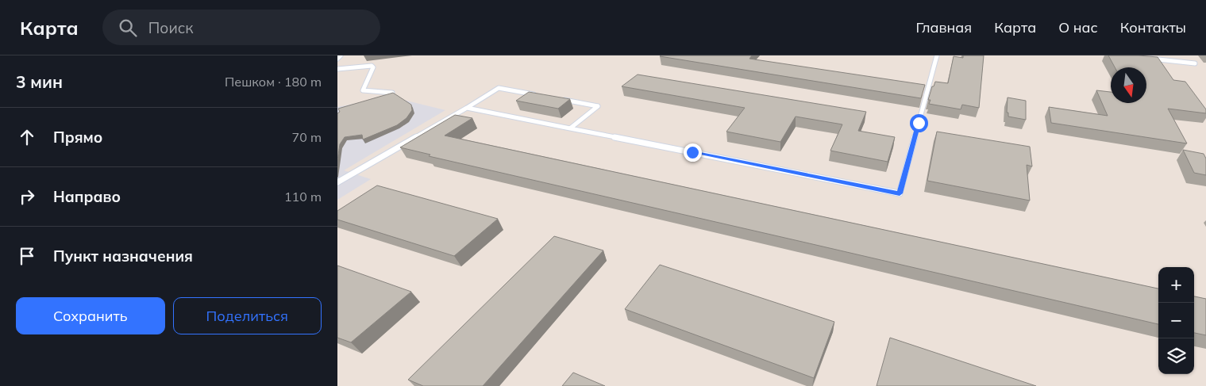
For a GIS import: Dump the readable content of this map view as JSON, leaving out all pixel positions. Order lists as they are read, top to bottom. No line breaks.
{"north":"bottom","page":{"header":"Карта","search":"Поиск","nav":["Главная","Карта","О нас","Контакты"],"heading":["3 мин","Пешком · 180 m"],"list":[["Прямо","70 m"],["Направо","110 m"],"Пункт назначения"],"map_buttons":["+","−"],"buttons":["Сохранить","Поделиться"]}}
